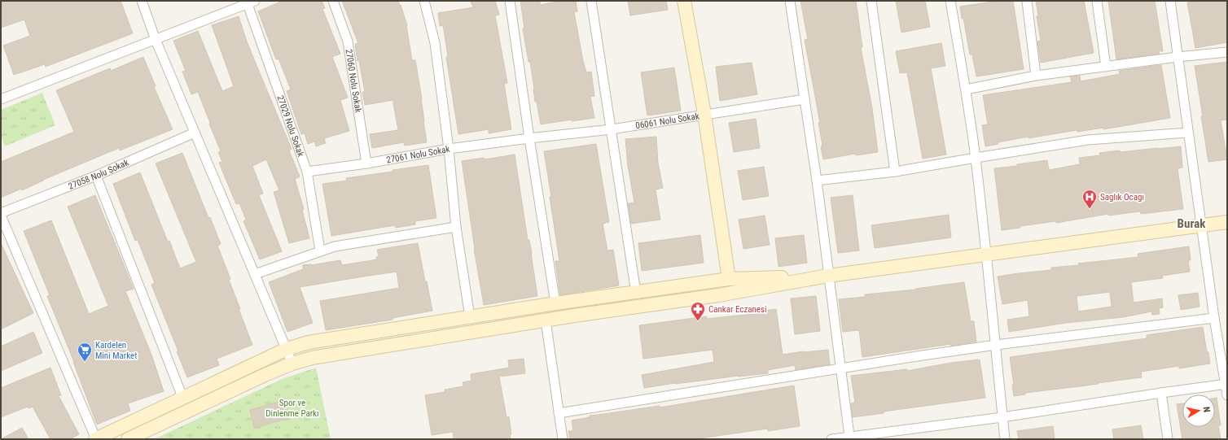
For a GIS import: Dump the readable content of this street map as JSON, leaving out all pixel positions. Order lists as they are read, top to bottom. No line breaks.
{"streets":{"street":["27060 Nolu Sokak","06061 Nolu Sokak","27029 Nolu Sokak","27061 Nolu Sokak","27058 Nolu Sokak"]},"crossings":[["27060 Nolu Sokak","27061 Nolu Sokak"],["06061 Nolu Sokak","27061 Nolu Sokak"],["27029 Nolu Sokak","27061 Nolu Sokak"]],"districts":["Burak"],"parks":["Spor ve Dinlenme Parkı"],"places":{"hospital":["Saglık Ocagı"],"pharmacy":["Cankar Eczanesi"],"supermarket":["Kardelen Mini Market"]},"north":"right"}
